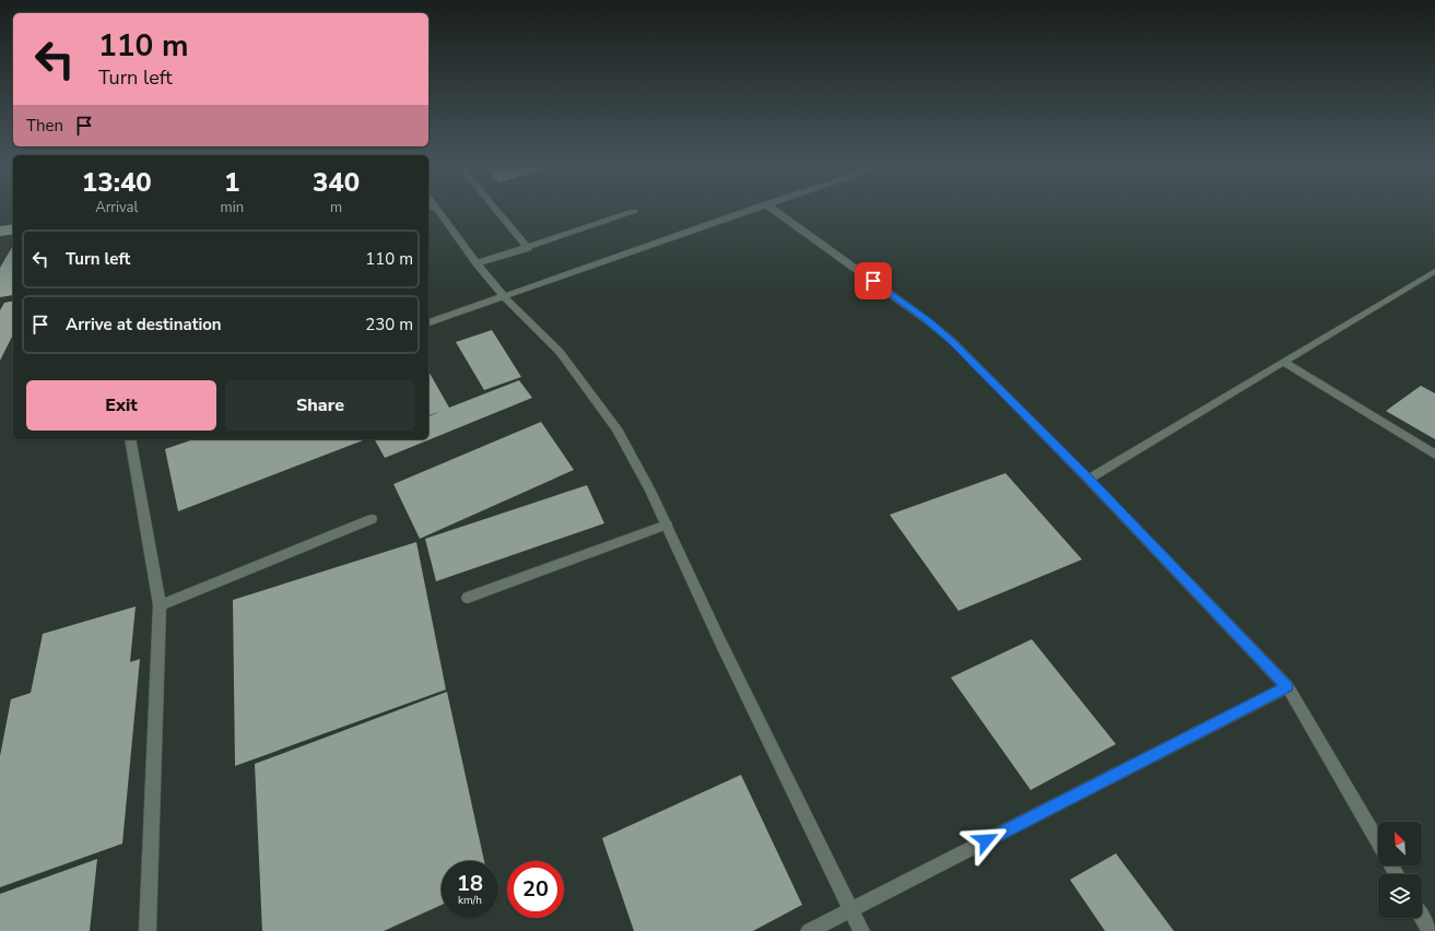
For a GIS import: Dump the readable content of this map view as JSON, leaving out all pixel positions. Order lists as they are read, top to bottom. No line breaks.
{"north":"top left","page":{"turn":["110 m","Turn left"],"then":"Then","eta":["13:40","Arrival","1","min","340","m"],"list":[{"name":"Turn left","value":"110 m"},{"name":"Arrive at destination","value":"230 m"}],"buttons":["Exit","Share"],"speed":"18 km/h","limit":"20"}}
